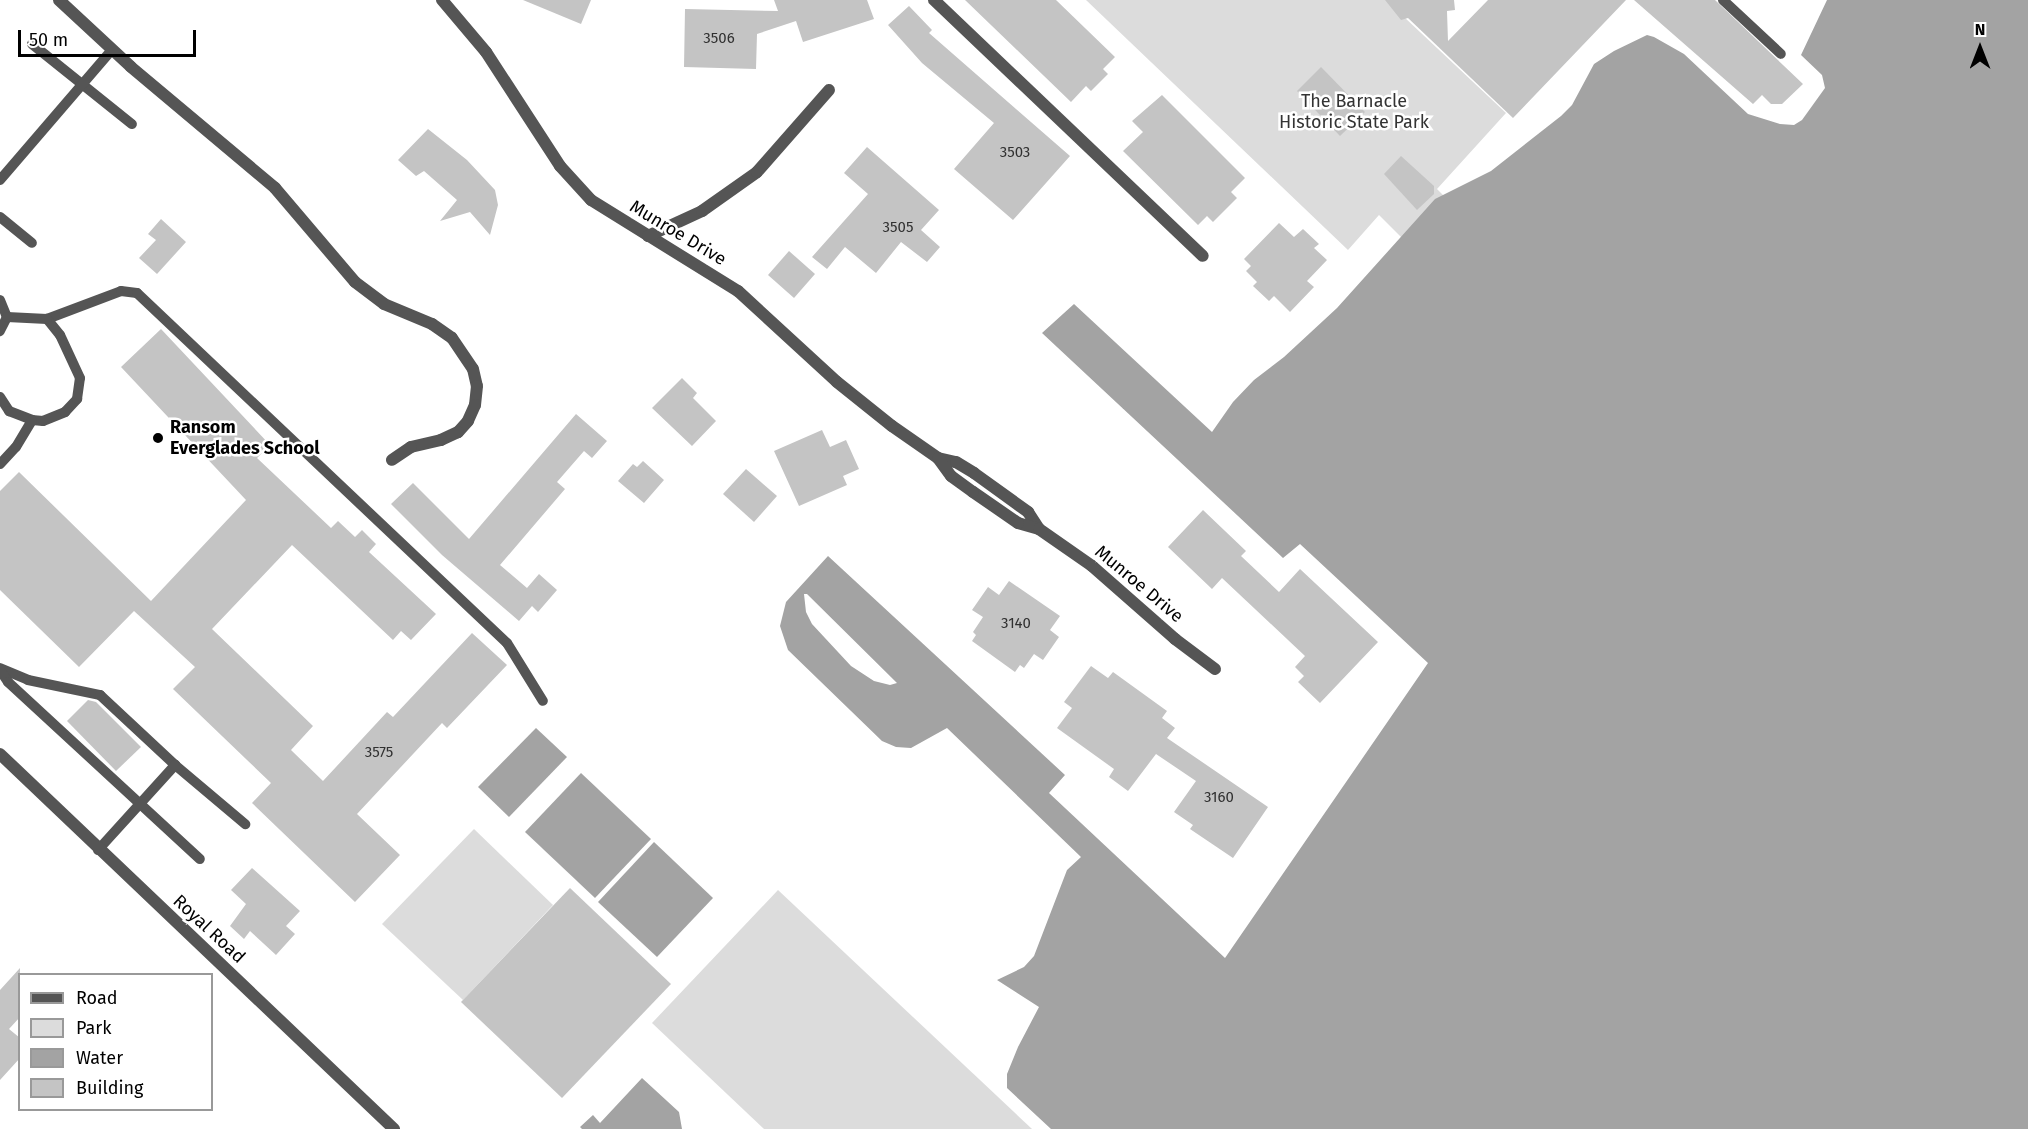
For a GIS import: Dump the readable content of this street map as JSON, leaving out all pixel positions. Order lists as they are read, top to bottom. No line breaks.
{"streets":{"street":["Munroe Drive","Royal Road"]},"parks":["The Barnacle Historic State Park"],"places":["Ransom Everglades School"],"house_numbers":["3506","3503","3505","3140","3575","3160"],"legend":["Road","Park","Water","Building"],"scale_bar":"50 m","north":"top"}
